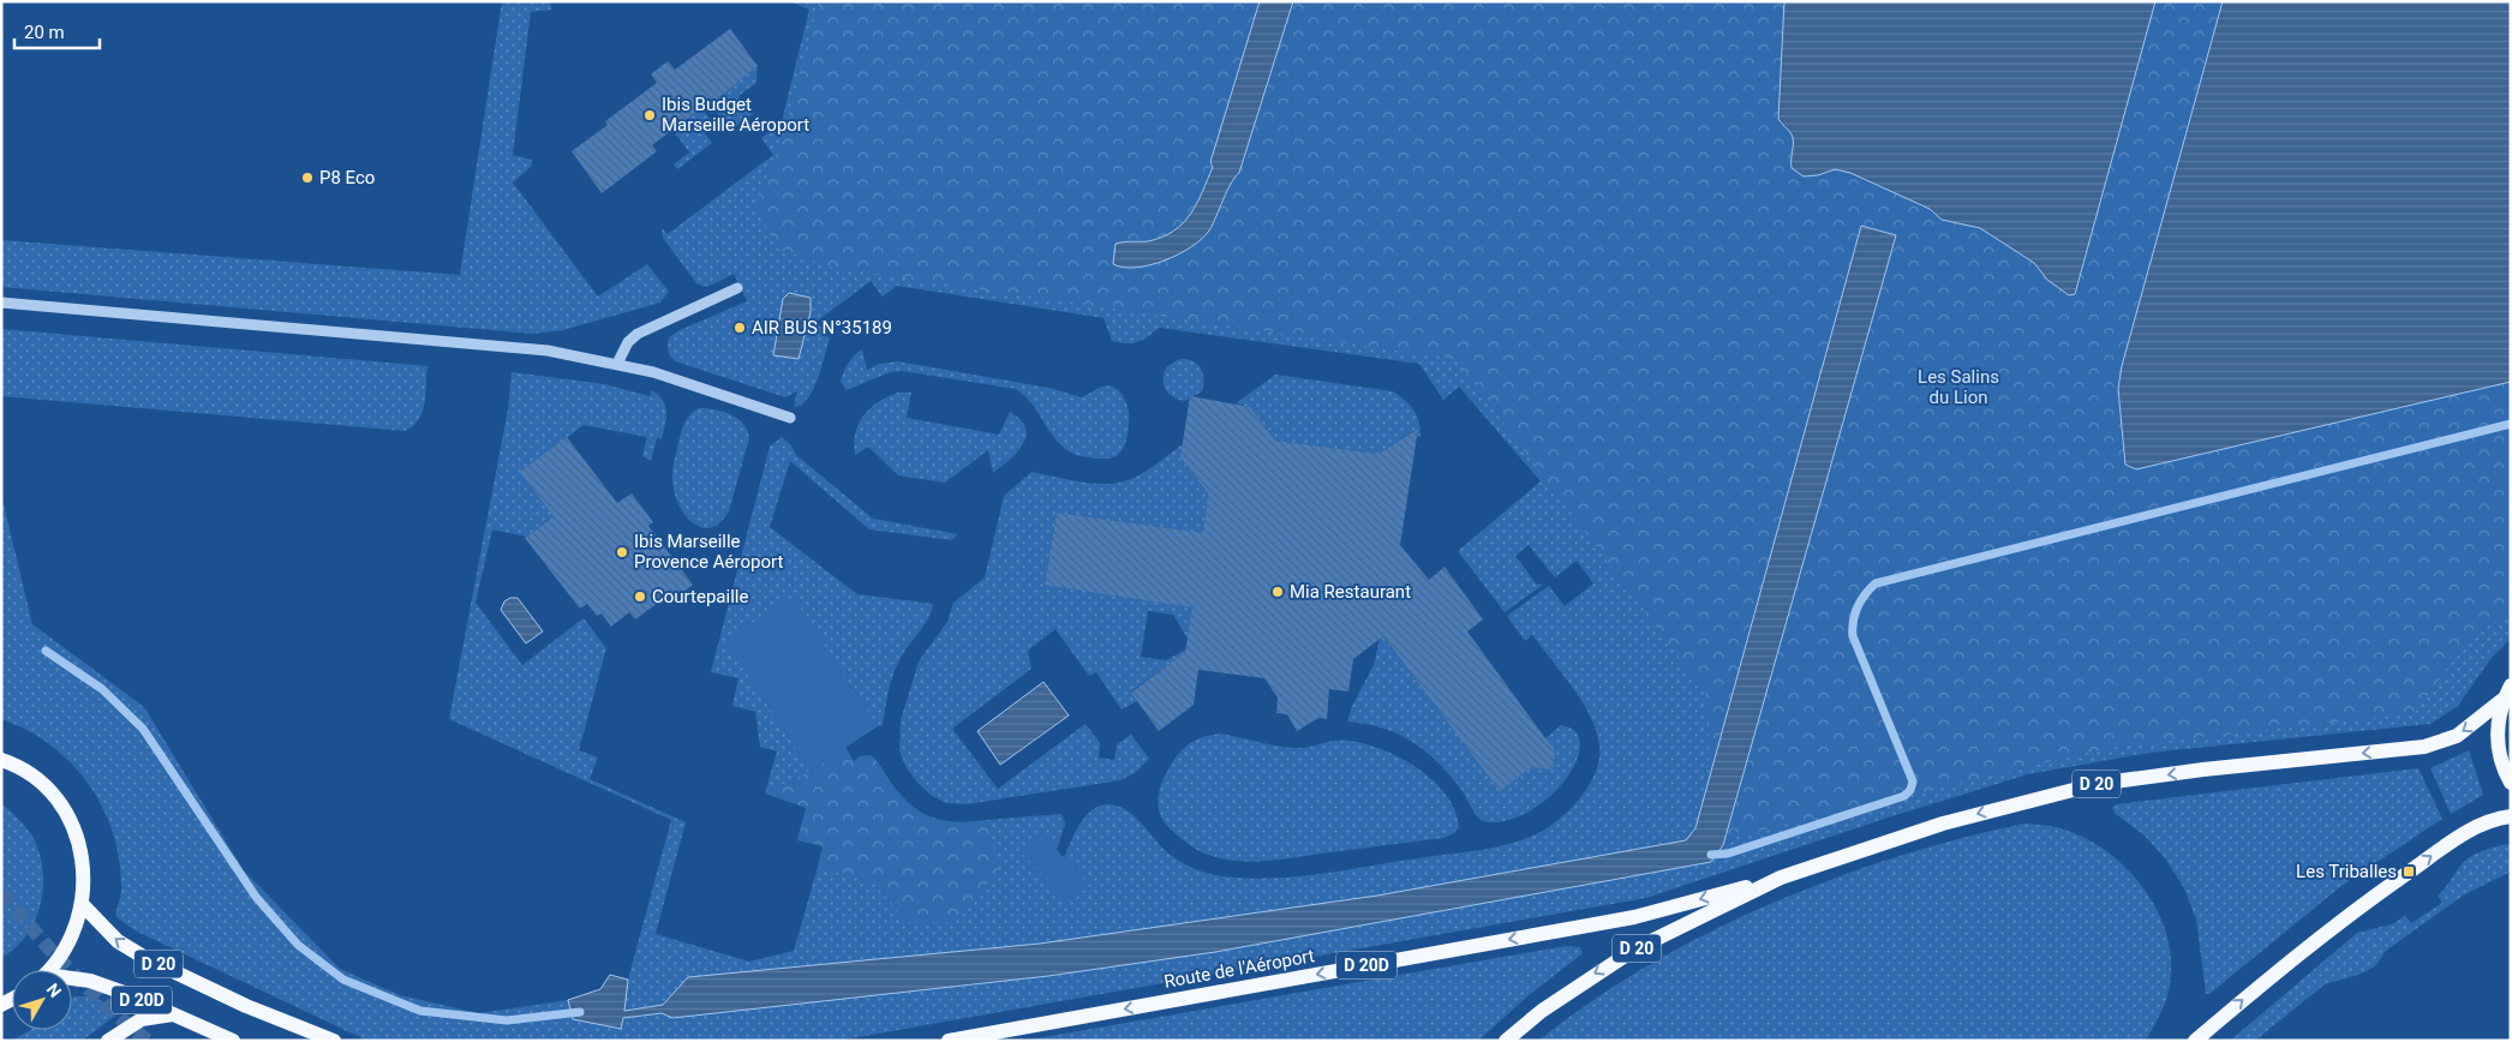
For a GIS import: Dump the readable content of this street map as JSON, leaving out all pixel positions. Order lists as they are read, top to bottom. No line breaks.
{"streets":{"main road":["D 20","D 20D","Route de l'Aéroport"]},"crossings":[["D 20","Route de l'Aéroport"]],"parks":["Les Salins du Lion"],"places":{"other":["Ibis Budget Marseille Aéroport","P8 Eco","AIR BUS N°35189","Ibis Marseille Provence Aéroport","Mia Restaurant","Courtepaille"],"transit":["Les Triballes"]},"scale_bar":"20 m","north":"top right"}
